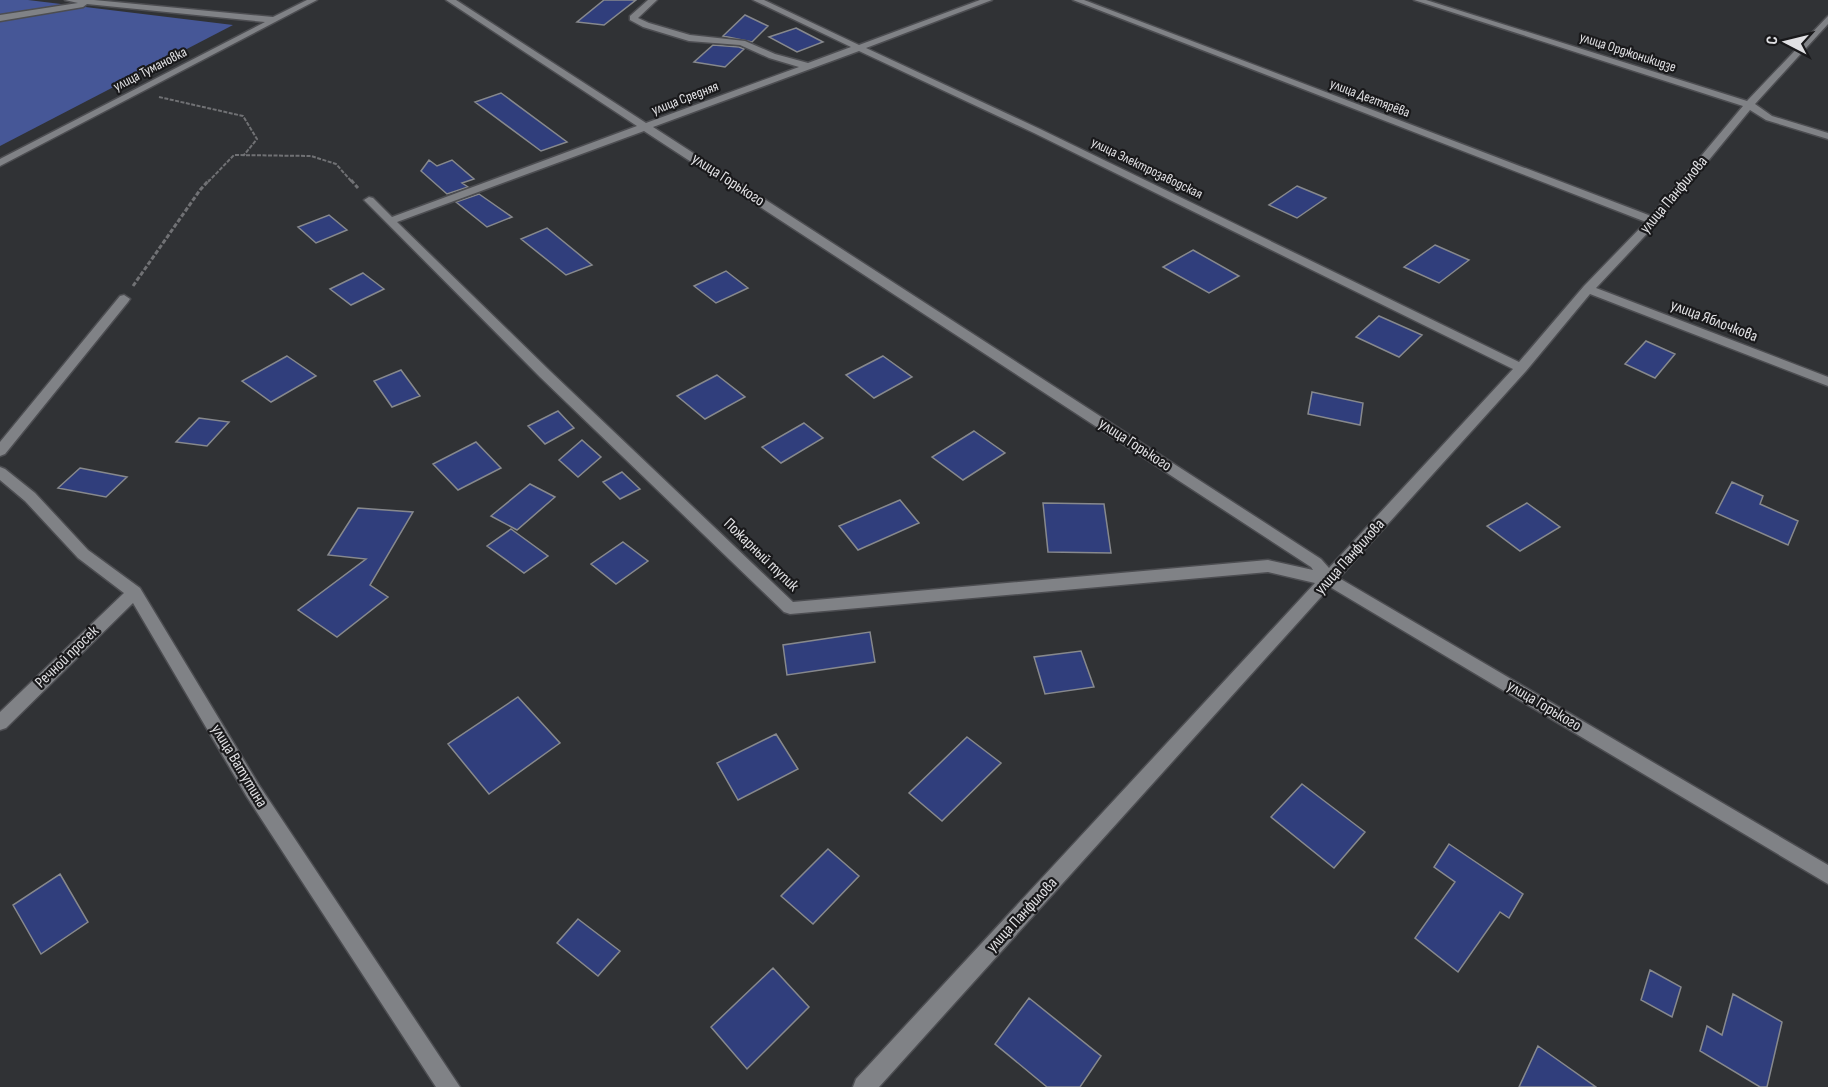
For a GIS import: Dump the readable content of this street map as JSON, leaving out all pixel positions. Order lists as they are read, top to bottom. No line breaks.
{"streets":{"street":["улица Орджоникидзе","улица Тумановка","улица Средняя","улица Дегтярёва","улица Электрозаводская","улица Горького","улица Панфилова","улица Яблочкова","Пожарный тупик","Речной просек","улица Ватутина"]},"crossings":[["улица Орджоникидзе","улица Панфилова"],["улица Средняя","улица Электрозаводская"],["улица Средняя","улица Горького"],["улица Средняя","Пожарный тупик"],["улица Дегтярёва","улица Панфилова"],["улица Электрозаводская","улица Панфилова"],["улица Горького","улица Панфилова"],["улица Горького","Пожарный тупик"],["улица Панфилова","улица Яблочкова"],["улица Панфилова","Пожарный тупик"],["Речной просек","улица Ватутина"]],"north":"left"}
